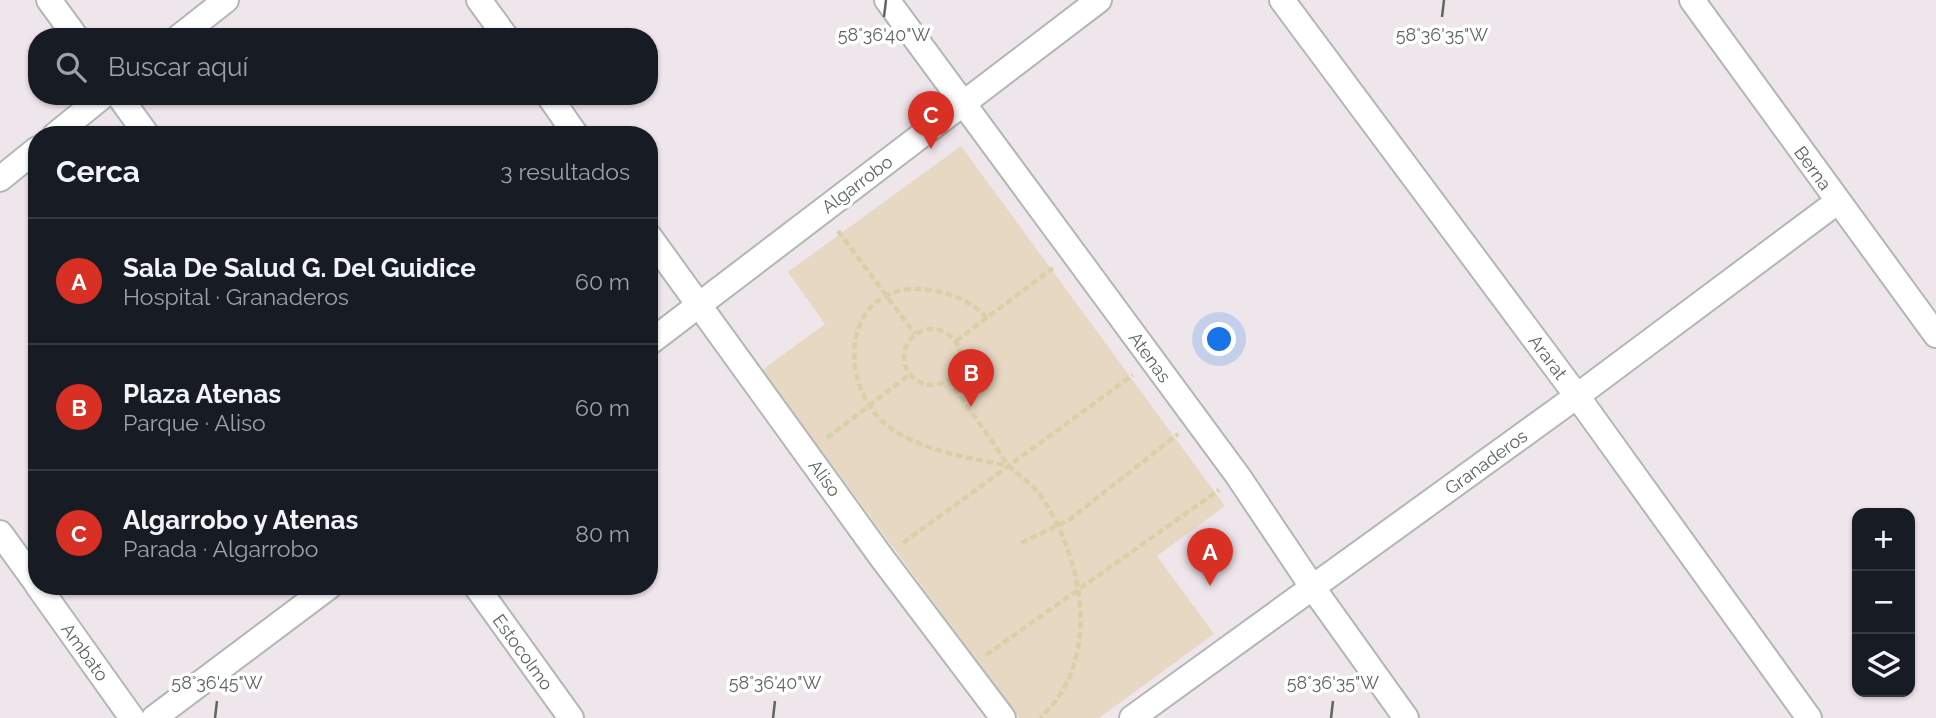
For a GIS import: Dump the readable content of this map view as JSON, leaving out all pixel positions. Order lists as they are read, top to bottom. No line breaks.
{"streets":{"street":["Berna","Algarrobo","Atenas","Ararat","Granaderos","Aliso","Ambato","Estocolmo"]},"crossings":[["Berna","Granaderos"],["Algarrobo","Atenas"],["Algarrobo","Aliso"],["Atenas","Granaderos"],["Ararat","Granaderos"]],"page":{"search":"Buscar aquí","pins":["C","B","A"],"heading":["Cerca","3 resultados"],"list":[{"mark":"A","name":"Sala De Salud G. Del Guidice","note":"Hospital · Granaderos","value":"60 m"},{"mark":"B","name":"Plaza Atenas","note":"Parque · Aliso","value":"60 m"},{"mark":"C","name":"Algarrobo y Atenas","note":"Parada · Algarrobo","value":"80 m"}],"map_buttons":["+","−"]},"coordinates":["58°36'40\"W","58°36'35\"W","58°36'45\"W"]}
